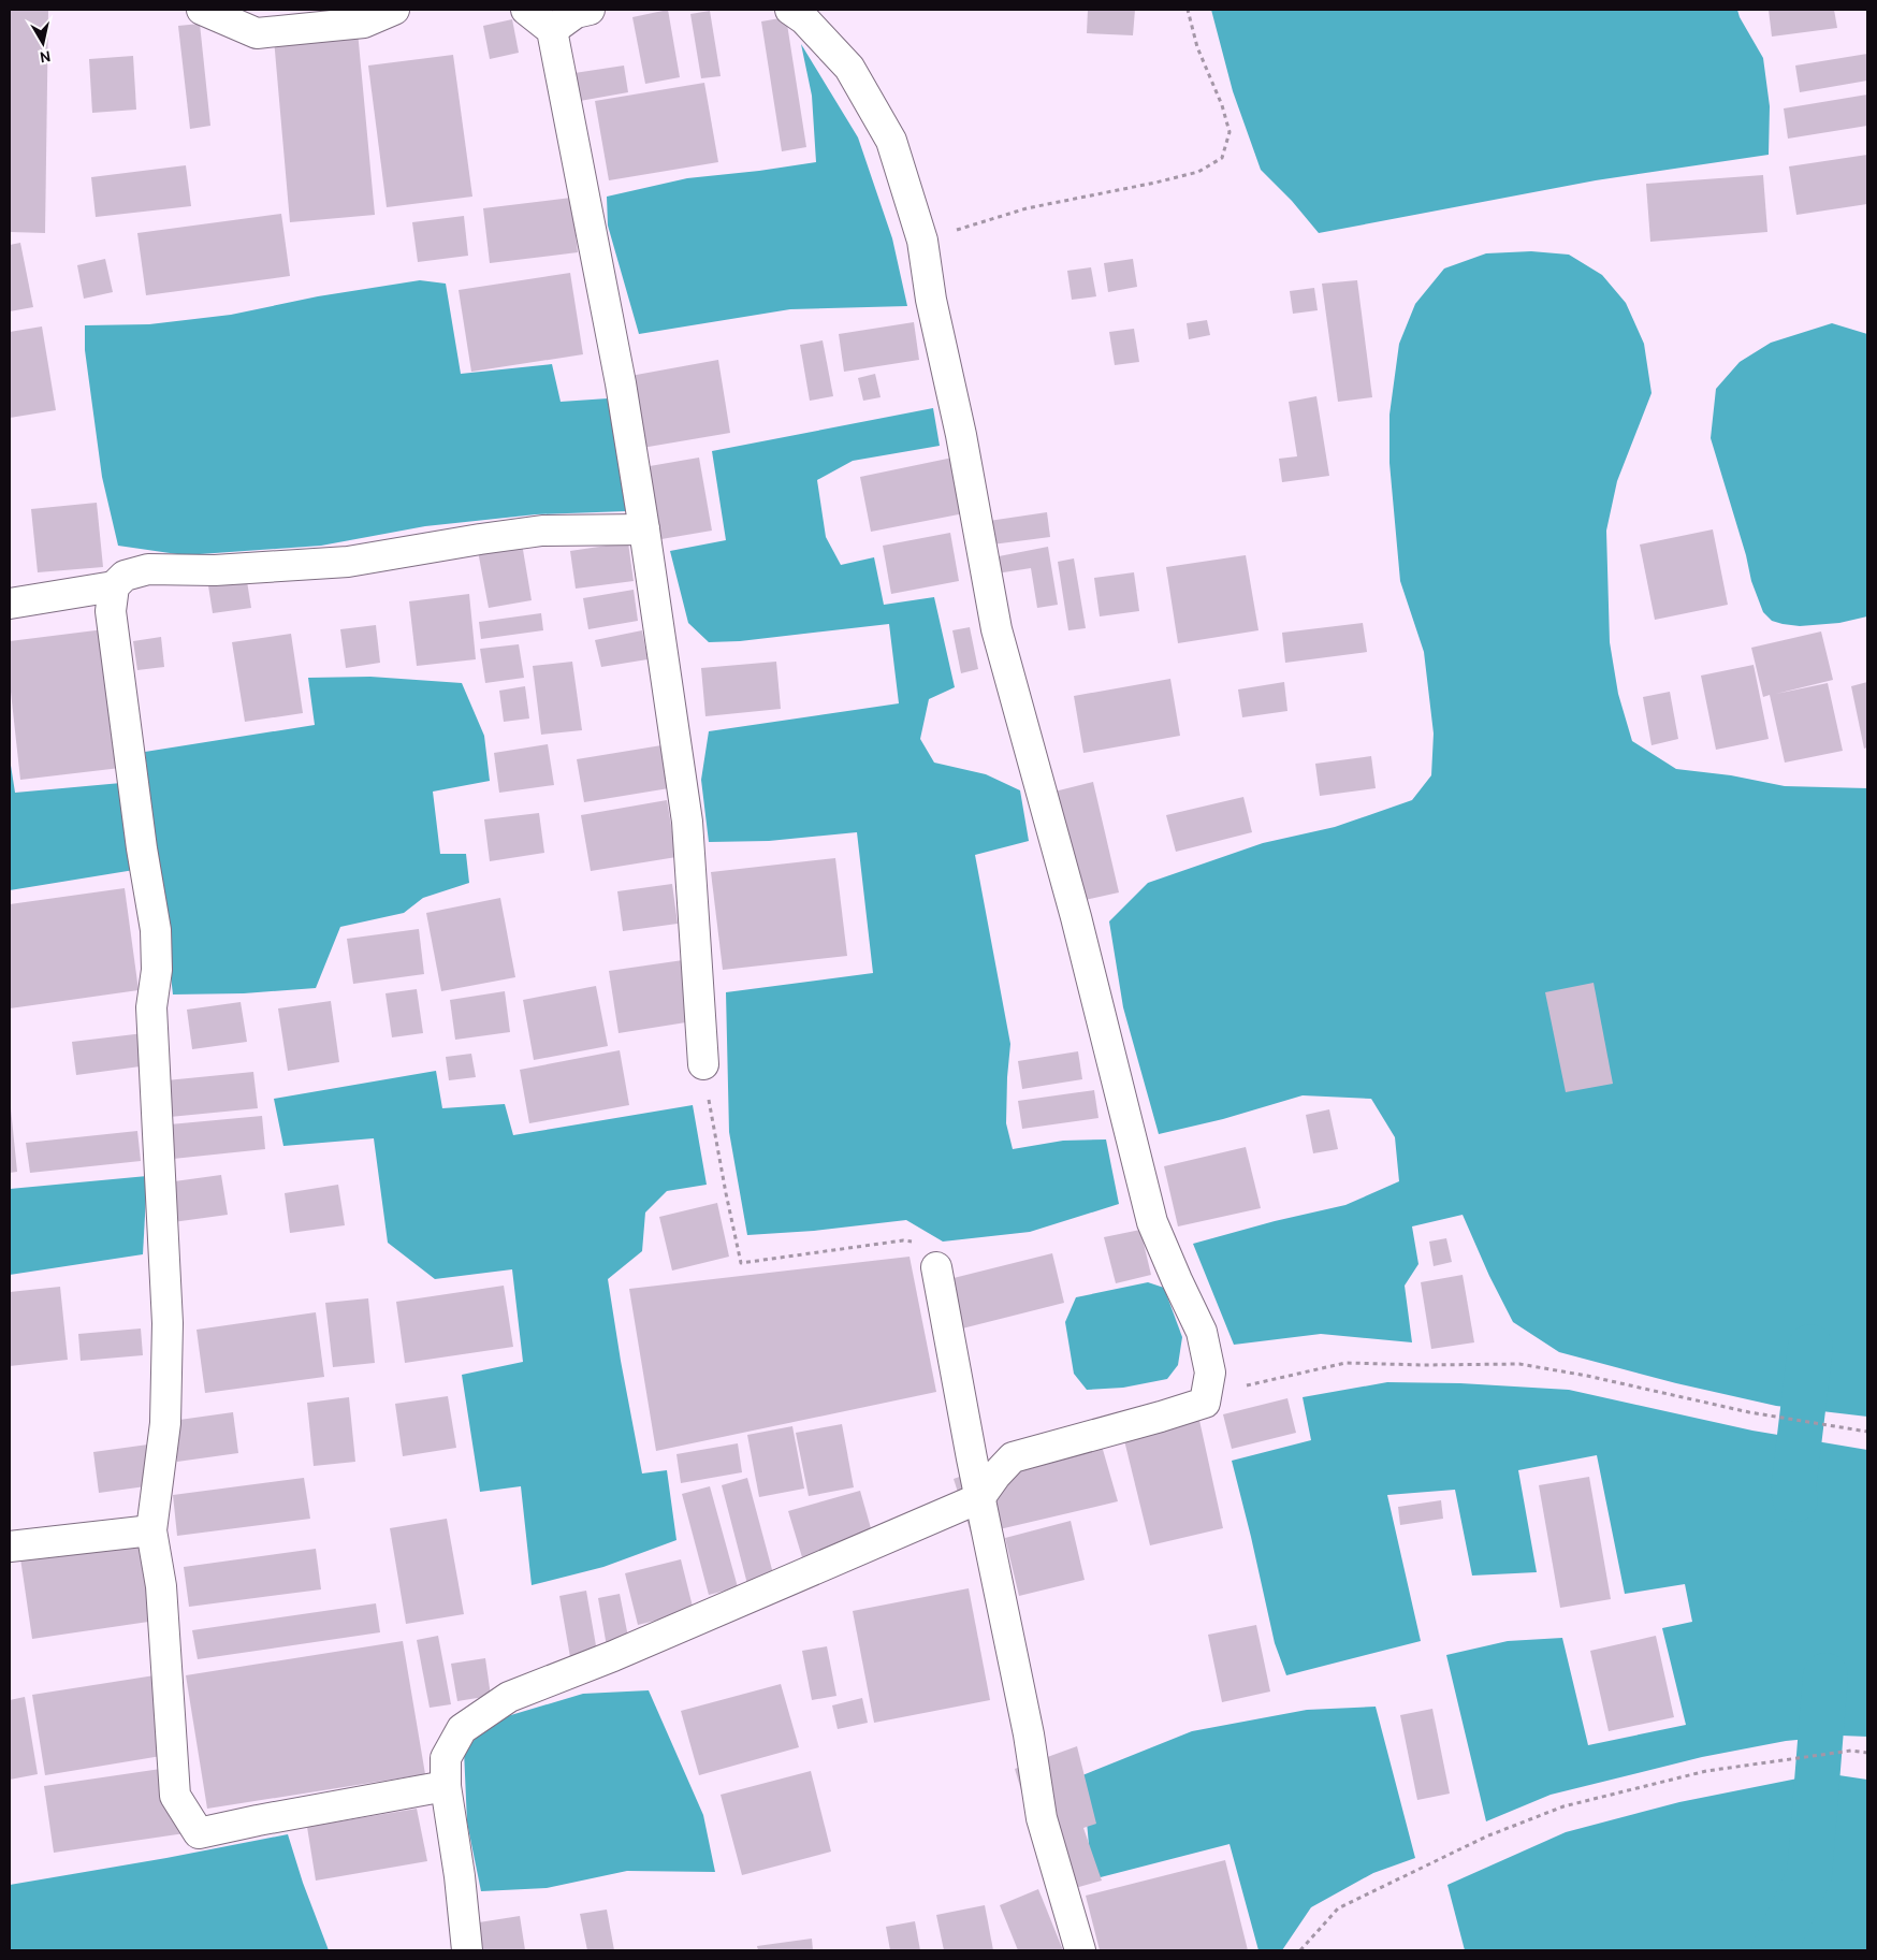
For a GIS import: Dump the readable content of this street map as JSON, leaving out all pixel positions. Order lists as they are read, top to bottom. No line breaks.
{"north":"bottom"}
